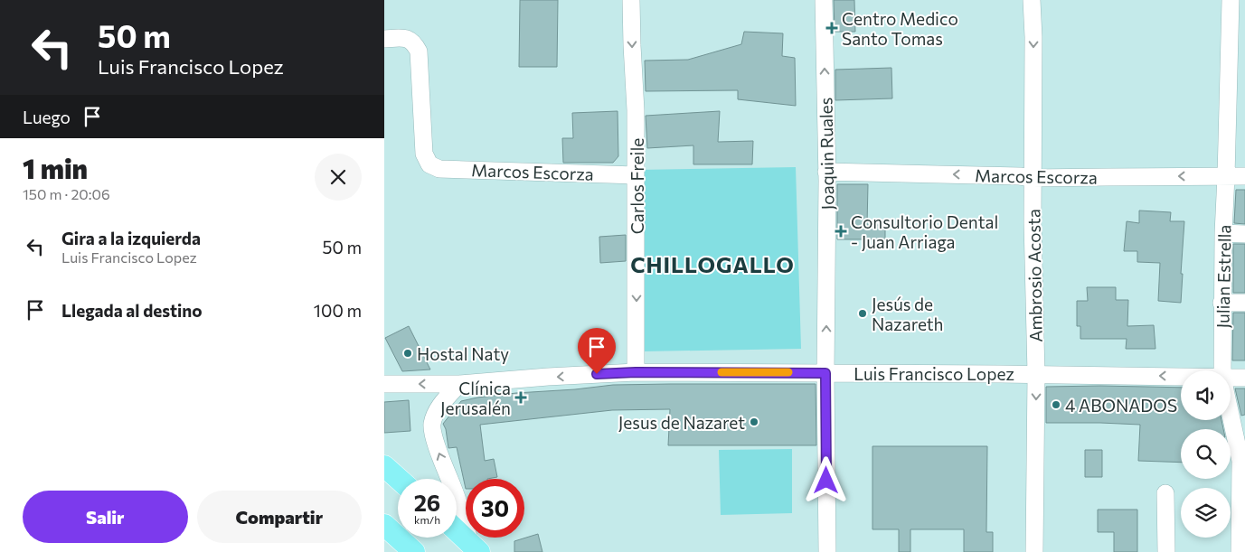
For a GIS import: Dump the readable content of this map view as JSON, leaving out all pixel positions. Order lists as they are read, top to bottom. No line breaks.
{"streets":{"street":["Joaquin Ruales","Marcos Escorza","Carlos Freile","Ambrosio Acosta","Julian Estrella","Luis Francisco Lopez"]},"crossings":[["Joaquin Ruales","Marcos Escorza"],["Joaquin Ruales","Luis Francisco Lopez"],["Marcos Escorza","Carlos Freile"],["Marcos Escorza","Ambrosio Acosta"],["Marcos Escorza","Julian Estrella"],["Carlos Freile","Luis Francisco Lopez"],["Ambrosio Acosta","Luis Francisco Lopez"]],"one_way":["Joaquin Ruales","Marcos Escorza","Carlos Freile","Ambrosio Acosta","Luis Francisco Lopez"],"districts":["CHILLOGALLO"],"places":{"health":["Centro Medico Santo Tomas","Consultorio Dental - Juan Arriaga","Clínica Jerusalén"],"other":["Jesús de Nazareth","Hostal Naty","4 ABONADOS","Jesus de Nazaret"]},"page":{"turn":["50 m","Luis Francisco Lopez"],"then":"Luego","heading":["1 min","150 m · 20:06"],"list":[{"name":"Gira a la izquierda","note":"Luis Francisco Lopez","value":"50 m"},{"name":"Llegada al destino","value":"100 m"}],"speed":"26 km/h","limit":"30","buttons":["Salir","Compartir"]}}
